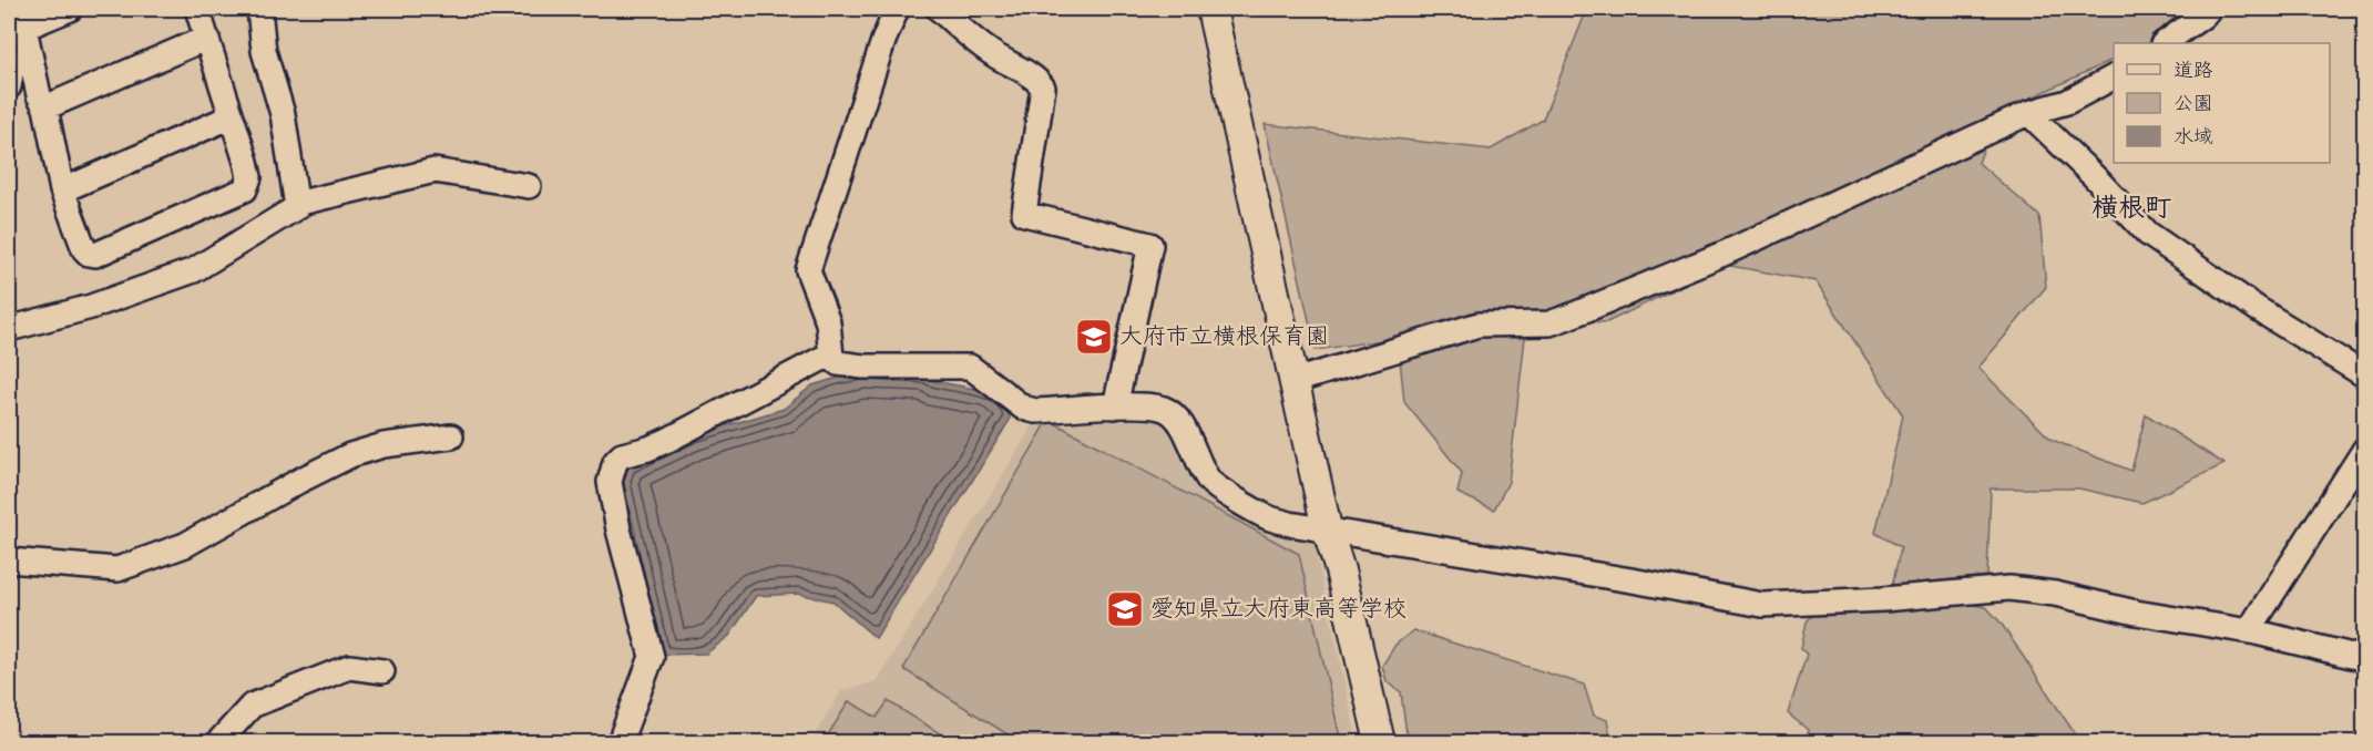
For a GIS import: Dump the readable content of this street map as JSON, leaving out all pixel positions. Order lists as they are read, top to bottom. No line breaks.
{"districts":["横根町"],"places":{"school or university":["大府市立横根保育園","愛知県立大府東高等学校"]},"legend":["道路","公園","水域"]}
